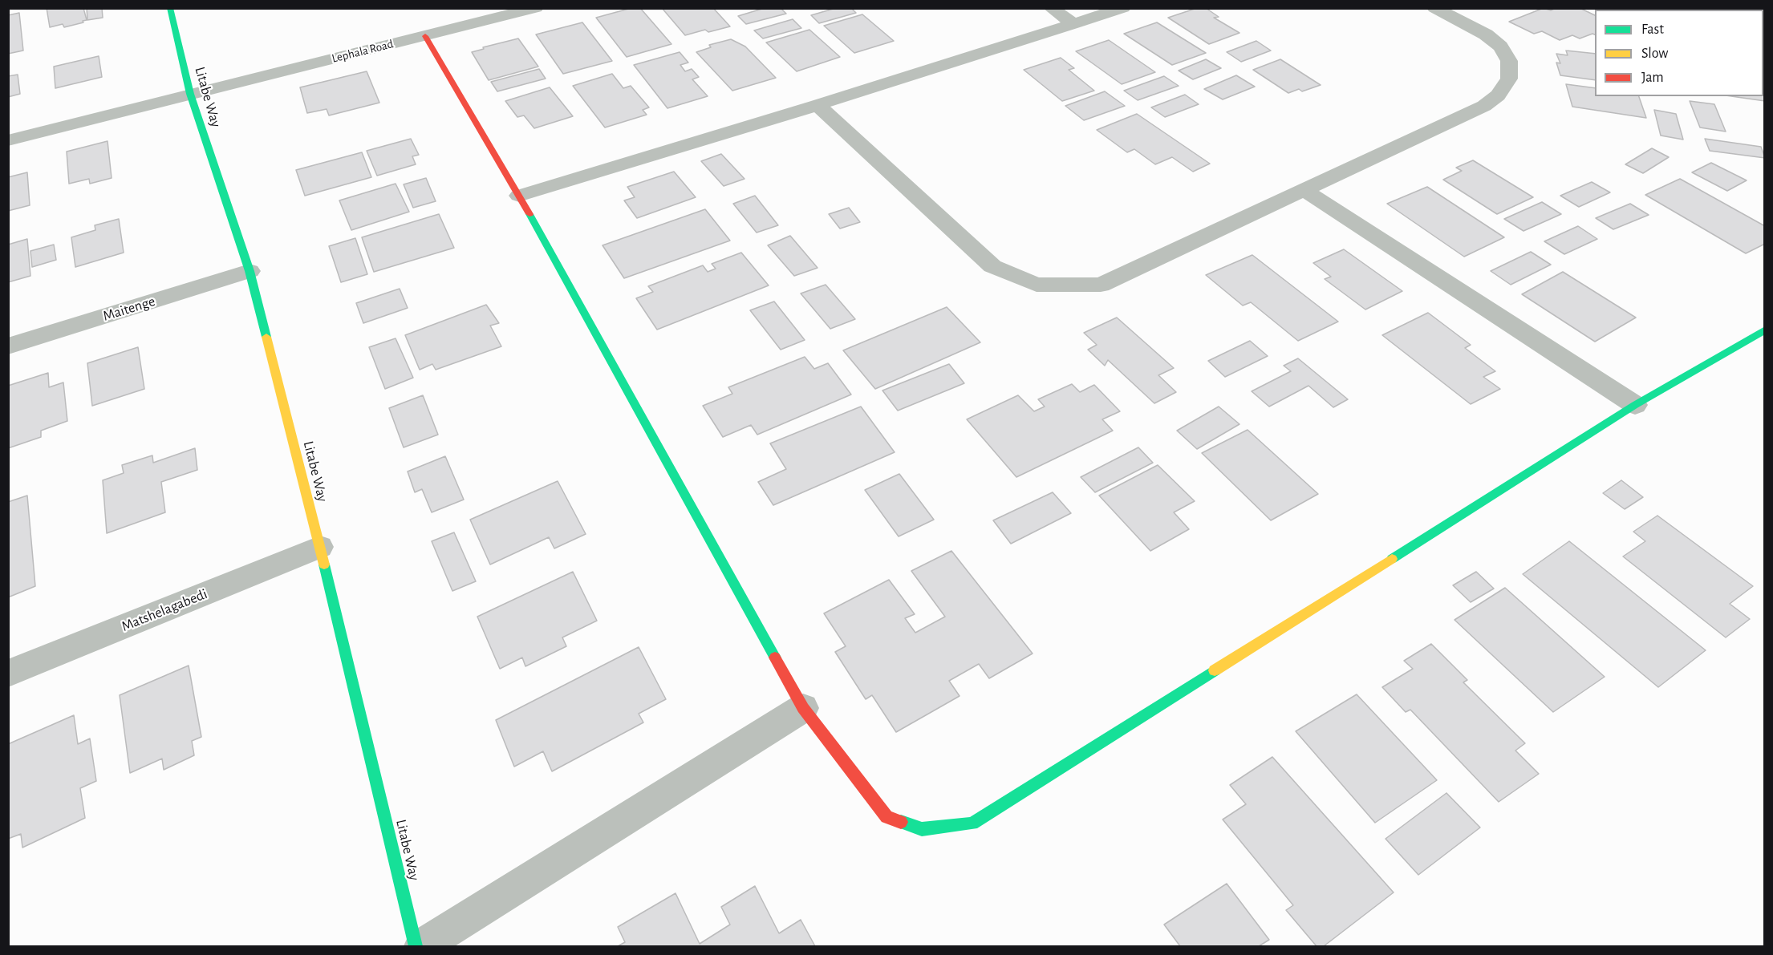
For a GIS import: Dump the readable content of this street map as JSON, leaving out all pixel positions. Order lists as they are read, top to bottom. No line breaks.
{"streets":{"street":["Lephala Road","Litabe Way","Maitenge","Matshelagabedi"]},"crossings":[["Lephala Road","Litabe Way"],["Litabe Way","Maitenge"],["Litabe Way","Matshelagabedi"]],"legend":["Fast","Slow","Jam"]}
